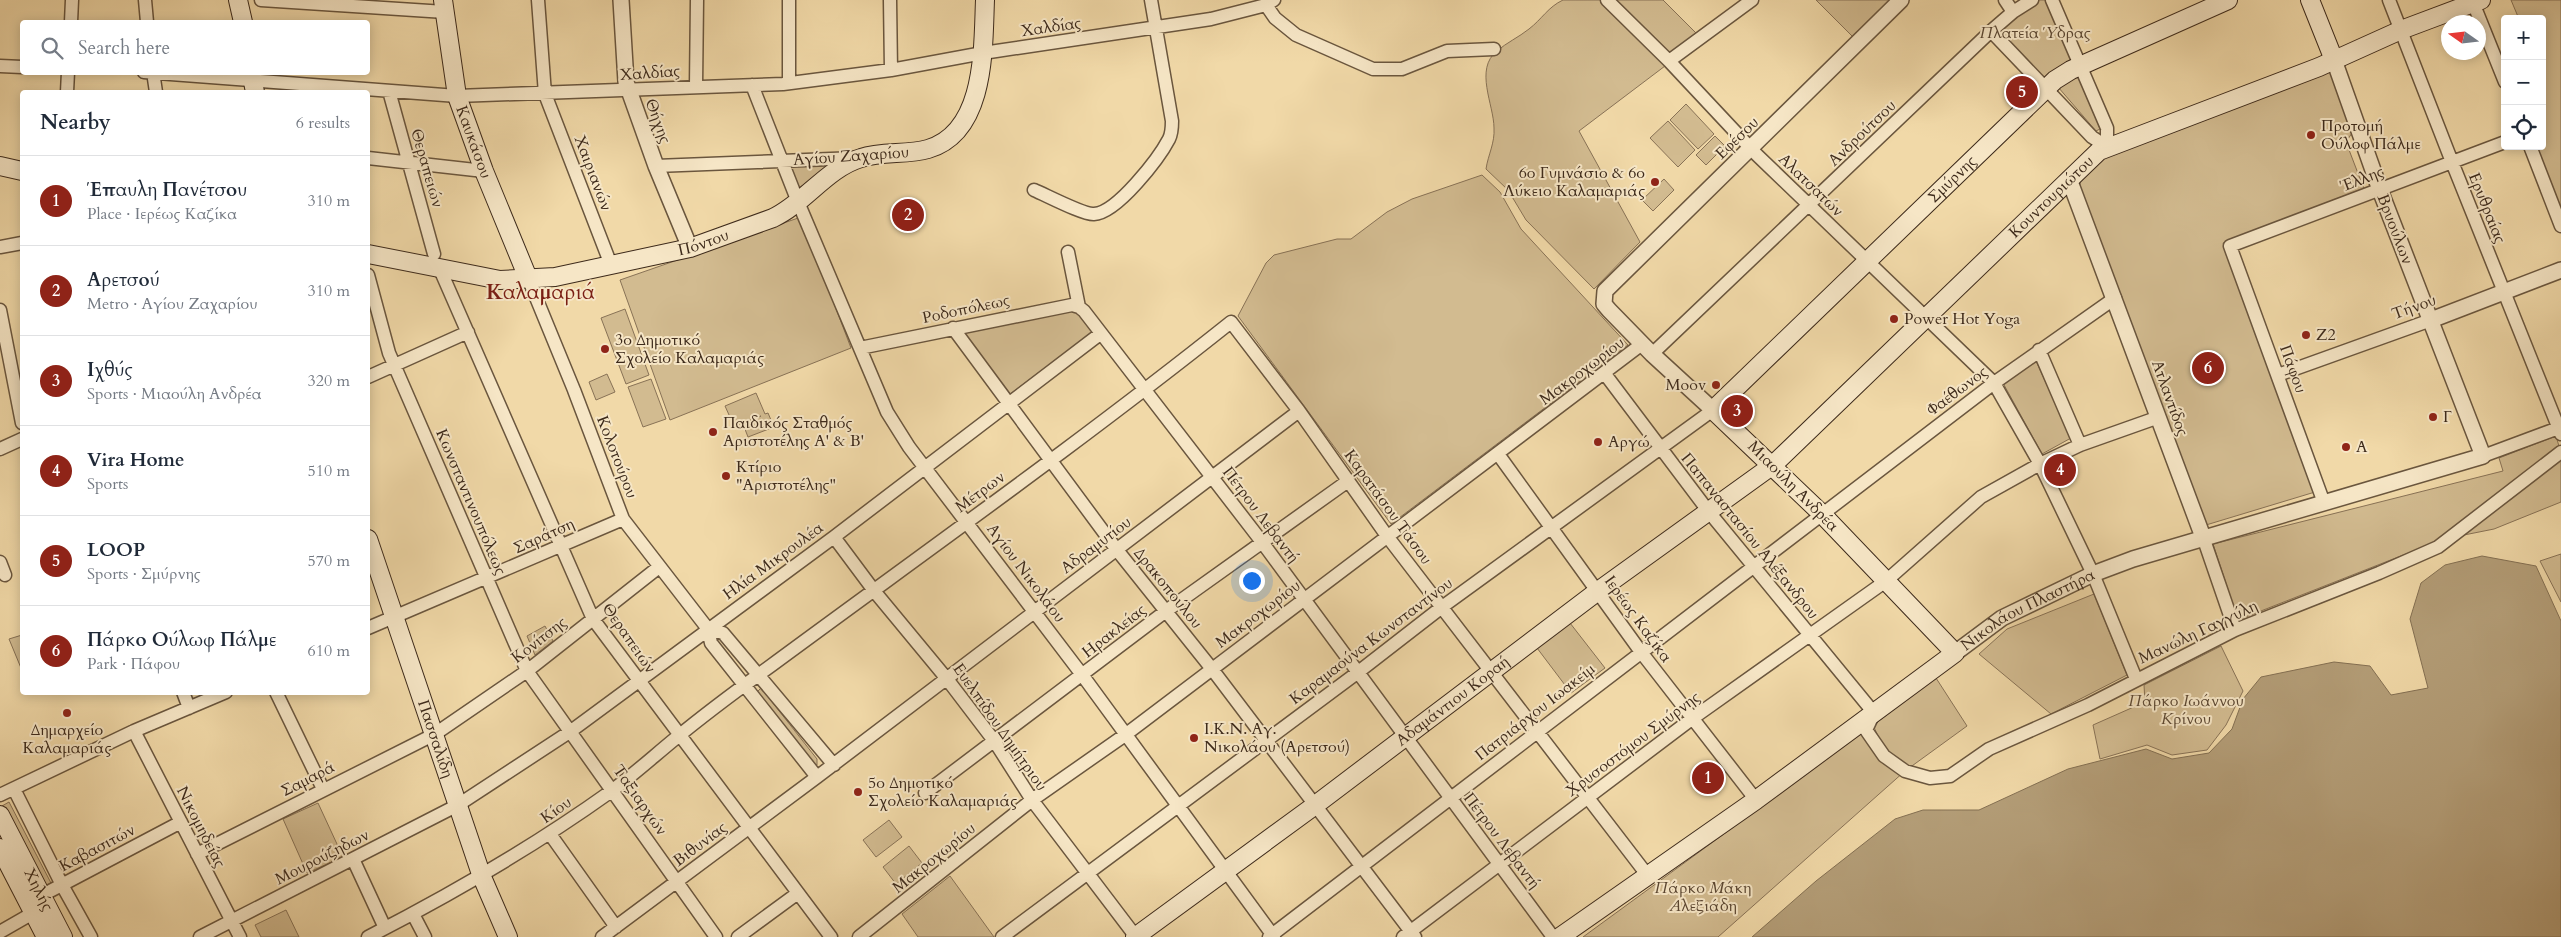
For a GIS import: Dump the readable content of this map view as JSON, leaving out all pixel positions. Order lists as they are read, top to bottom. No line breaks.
{"streets":{"main road":["Καυκάσου","Αγίου Ζαχαρίου","Σμύρνης","Κουντουριώτου","Βρυούλων","Πόντου","Μιαούλη Ανδρέα","Νικολάου Πλαστήρα","Αδαμάντιου Κοραή","Πασσαλίδη","Χηλής"],"street":["Χαλδίας","Θήχης","Ανδρούτσου","Εφέσου","Θεραπειών","Χαιριανών","Έλλης","Αλατσατών","Ερυθραίας","Τήνου","Ροδοπόλεως","Πάφου","Μακροχωρίου","Φαέθωνος","Ατλαντίδος","Κολοτούρου","Μέτρων","Κωνσταντινουπόλεως","Καρατάσου Τάσου","Πέτρου Λεβαντή","Σαράτση","Παπαναστασίου Αλέξανδρου","Αδραμυτίου","Ηλία Μικρουλέα","Αγίου Νικολάου","Δρακοπούλου","Ιερέως Καζίκα","Ηρακλείας","Μανώλη Γαγγύλη","Κονίτσης","Καραμαούνα Κωνσταντίνου","Πατριάρχου Ιωακείμ","Ευελπίδου Δημήτριου","Χρυσοστόμου Σμύρνης","Σαμαρά","Ταξιαρχών","Κίου","Νικομηδείας","Βιθυνίας","Καβασιτών","Μουρούζηδων"]},"crossings":[["Χαλδίας","Θήχης"],["Χαλδίας","Καυκάσου"],["Χαλδίας","Αγίου Ζαχαρίου"],["Χαλδίας","Θεραπειών"],["Χαλδίας","Χαιριανών"],["Χαλδίας","Αγίου Νικολάου"],["Θήχης","Αγίου Ζαχαρίου"],["Θήχης","Πόντου"],["Ανδρούτσου","Αλατσατών"],["Ανδρούτσου","Μακροχωρίου"],["Ανδρούτσου","Μιαούλη Ανδρέα"],["Εφέσου","Αλατσατών"],["Εφέσου","Μιαούλη Ανδρέα"],["Καυκάσου","Πόντου"],["Καυκάσου","Κολοτούρου"],["Αγίου Ζαχαρίου","Πόντου"],["Αγίου Ζαχαρίου","Αγίου Νικολάου"],["Θεραπειών","Πόντου"],["Θεραπειών","Σαράτση"],["Θεραπειών","Ηλία Μικρουλέα"],["Θεραπειών","Κονίτσης"],["Θεραπειών","Κίου"],["Θεραπειών","Βιθυνίας"],["Χαιριανών","Πόντου"],["Σμύρνης","Αλατσατών"],["Σμύρνης","Μιαούλη Ανδρέα"],["Σμύρνης","Καραμαούνα Κωνσταντίνου"],["Έλλης","Ερυθραίας"],["Έλλης","Βρυούλων"],["Έλλης","Πάφου"],["Αλατσατών","Κουντουριώτου"],["Αλατσατών","Φαέθωνος"],["Αλατσατών","Νικολάου Πλαστήρα"],["Αλατσατών","Μανώλη Γαγγύλη"],["Αλατσατών","Χρυσοστόμου Σμύρνης"],["Κουντουριώτου","Ερυθραίας"],["Κουντουριώτου","Βρυούλων"],["Κουντουριώτου","Ατλαντίδος"],["Κουντουριώτου","Μιαούλη Ανδρέα"],["Κουντουριώτου","Αδαμάντιου Κοραή"],["Ερυθραίας","Τήνου"],["Βρυούλων","Τήνου"],["Βρυούλων","Νικολάου Πλαστήρα"],["Πόντου","Κολοτούρου"],["Πόντου","Αγίου Νικολάου"],["Τήνου","Πάφου"],["Ροδοπόλεως","Πέτρου Λεβαντή"],["Ροδοπόλεως","Αγίου Νικολάου"],["Ροδοπόλεως","Δρακοπούλου"],["Πάφου","Νικολάου Πλαστήρα"],["Μακροχωρίου","Μιαούλη Ανδρέα"],["Μακροχωρίου","Καρατάσου Τάσου"],["Μακροχωρίου","Πέτρου Λεβαντή"],["Μακροχωρίου","Παπαναστασίου Αλέξανδρου"],["Μακροχωρίου","Αγίου Νικολάου"],["Μακροχωρίου","Δρακοπούλου"],["Μακροχωρίου","Ιερέως Καζίκα"],["Μακροχωρίου","Ευελπίδου Δημήτριου"],["Φαέθωνος","Ατλαντίδος"],["Φαέθωνος","Μιαούλη Ανδρέα"],["Φαέθωνος","Πατριάρχου Ιωακείμ"],["Ατλαντίδος","Νικολάου Πλαστήρα"],["Ατλαντίδος","Μανώλη Γαγγύλη"],["Ατλαντίδος","Χρυσοστόμου Σμύρνης"],["Κολοτούρου","Μέτρων"],["Κολοτούρου","Σαράτση"],["Κολοτούρου","Αδραμυτίου"],["Κολοτούρου","Ηλία Μικρουλέα"],["Κολοτούρου","Κονίτσης"],["Κολοτούρου","Κίου"],["Κολοτούρου","Βιθυνίας"],["Μιαούλη Ανδρέα","Νικολάου Πλαστήρα"],["Μιαούλη Ανδρέα","Καραμαούνα Κωνσταντίνου"],["Μιαούλη Ανδρέα","Αδαμάντιου Κοραή"],["Μιαούλη Ανδρέα","Πατριάρχου Ιωακείμ"],["Μιαούλη Ανδρέα","Χρυσοστόμου Σμύρνης"],["Μέτρων","Καρατάσου Τάσου"],["Μέτρων","Πέτρου Λεβαντή"],["Μέτρων","Αγίου Νικολάου"],["Μέτρων","Δρακοπούλου"],["Μέτρων","Ευελπίδου Δημήτριου"],["Μέτρων","Κίου"],["Κωνσταντινουπόλεως","Σαράτση"],["Κωνσταντινουπόλεως","Ηλία Μικρουλέα"],["Κωνσταντινουπόλεως","Κονίτσης"],["Κωνσταντινουπόλεως","Ταξιαρχών"],["Καρατάσου Τάσου","Αδραμυτίου"],["Καρατάσου Τάσου","Νικολάου Πλαστήρα"],["Καρατάσου Τάσου","Ηρακλείας"],["Καρατάσου Τάσου","Καραμαούνα Κωνσταντίνου"],["Καρατάσου Τάσου","Αδαμάντιου Κοραή"],["Καρατάσου Τάσου","Πατριάρχου Ιωακείμ"],["Καρατάσου Τάσου","Χρυσοστόμου Σμύρνης"],["Πέτρου Λεβαντή","Αδραμυτίου"],["Πέτρου Λεβαντή","Ηλία Μικρουλέα"],["Πέτρου Λεβαντή","Ηρακλείας"],["Πέτρου Λεβαντή","Καραμαούνα Κωνσταντίνου"],["Πέτρου Λεβαντή","Αδαμάντιου Κοραή"],["Πέτρου Λεβαντή","Πατριάρχου Ιωακείμ"],["Πέτρου Λεβαντή","Χρυσοστόμου Σμύρνης"],["Σαράτση","Πασσαλίδη"],["Παπαναστασίου Αλέξανδρου","Νικολάου Πλαστήρα"],["Παπαναστασίου Αλέξανδρου","Μανώλη Γαγγύλη"],["Παπαναστασίου Αλέξανδρου","Καραμαούνα Κωνσταντίνου"],["Παπαναστασίου Αλέξανδρου","Αδαμάντιου Κοραή"],["Παπαναστασίου Αλέξανδρου","Πατριάρχου Ιωακείμ"],["Παπαναστασίου Αλέξανδρου","Χρυσοστόμου Σμύρνης"],["Αδραμυτίου","Αγίου Νικολάου"],["Αδραμυτίου","Δρακοπούλου"],["Αδραμυτίου","Ευελπίδου Δημήτριου"],["Αδραμυτίου","Βιθυνίας"],["Ηλία Μικρουλέα","Αγίου Νικολάου"],["Ηλία Μικρουλέα","Δρακοπούλου"],["Ηλία Μικρουλέα","Ευελπίδου Δημήτριου"],["Ηλία Μικρουλέα","Πασσαλίδη"],["Ηλία Μικρουλέα","Ταξιαρχών"],["Ηλία Μικρουλέα","Μουρούζηδων"],["Αγίου Νικολάου","Ηρακλείας"],["Αγίου Νικολάου","Καραμαούνα Κωνσταντίνου"],["Αγίου Νικολάου","Αδαμάντιου Κοραή"],["Αγίου Νικολάου","Πατριάρχου Ιωακείμ"],["Δρακοπούλου","Ηρακλείας"],["Δρακοπούλου","Καραμαούνα Κωνσταντίνου"],["Δρακοπούλου","Αδαμάντιου Κοραή"],["Δρακοπούλου","Πατριάρχου Ιωακείμ"],["Δρακοπούλου","Χρυσοστόμου Σμύρνης"],["Νικολάου Πλαστήρα","Ιερέως Καζίκα"],["Νικολάου Πλαστήρα","Μανώλη Γαγγύλη"],["Ιερέως Καζίκα","Καραμαούνα Κωνσταντίνου"],["Ιερέως Καζίκα","Αδαμάντιου Κοραή"],["Ιερέως Καζίκα","Πατριάρχου Ιωακείμ"],["Ιερέως Καζίκα","Χρυσοστόμου Σμύρνης"],["Ηρακλείας","Ευελπίδου Δημήτριου"],["Κονίτσης","Πασσαλίδη"],["Κονίτσης","Σαμαρά"],["Καραμαούνα Κωνσταντίνου","Ευελπίδου Δημήτριου"],["Αδαμάντιου Κοραή","Ευελπίδου Δημήτριου"],["Πασσαλίδη","Σαμαρά"],["Πασσαλίδη","Κίου"],["Πασσαλίδη","Μουρούζηδων"],["Σαμαρά","Νικομηδείας"],["Ταξιαρχών","Κίου"],["Ταξιαρχών","Βιθυνίας"],["Νικομηδείας","Καβασιτών"],["Νικομηδείας","Μουρούζηδων"],["Καβασιτών","Χηλής"]],"districts":["Καλαμαριά"],"parks":["Πλατεία Ύδρας","Πάρκο Ιωάννου Κρίνου","Πάρκο Μάκη Αλεξιάδη"],"places":["Προτομή Ούλοφ Πάλμε","6ο Γυμνάσιο & 6ο Λύκειο Καλαμαριάς","Power Hot Yoga","Ζ2","3ο Δημοτικό Σχολείο Καλαμαριάς","Moov","Γ","Παιδικός Σταθμός Αριστοτέλης Α' & Β'","Αργώ","Α","Κτίριο \"Αριστοτέλης\"","Δημαρχείο Καλαμαριάς","Ι.Κ.Ν. Αγ. Νικολάου (Αρετσού)","5ο Δημοτικό Σχολείο Καλαμαριάς"],"north":"left","page":{"map_buttons":["+","−"],"search":"Search here","pins":["5","2","6","3","4","1"],"heading":["Nearby","6 results"],"list":[{"mark":"1","name":"Έπαυλη Πανέτσου","note":"Place · Ιερέως Καζίκα","value":"310 m"},{"mark":"2","name":"Αρετσού","note":"Metro · Αγίου Ζαχαρίου","value":"310 m"},{"mark":"3","name":"Ιχθύς","note":"Sports · Μιαούλη Ανδρέα","value":"320 m"},{"mark":"4","name":"Vira Home","note":"Sports","value":"510 m"},{"mark":"5","name":"LOOP","note":"Sports · Σμύρνης","value":"570 m"},{"mark":"6","name":"Πάρκο Ούλωφ Πάλμε","note":"Park · Πάφου","value":"610 m"}]}}
